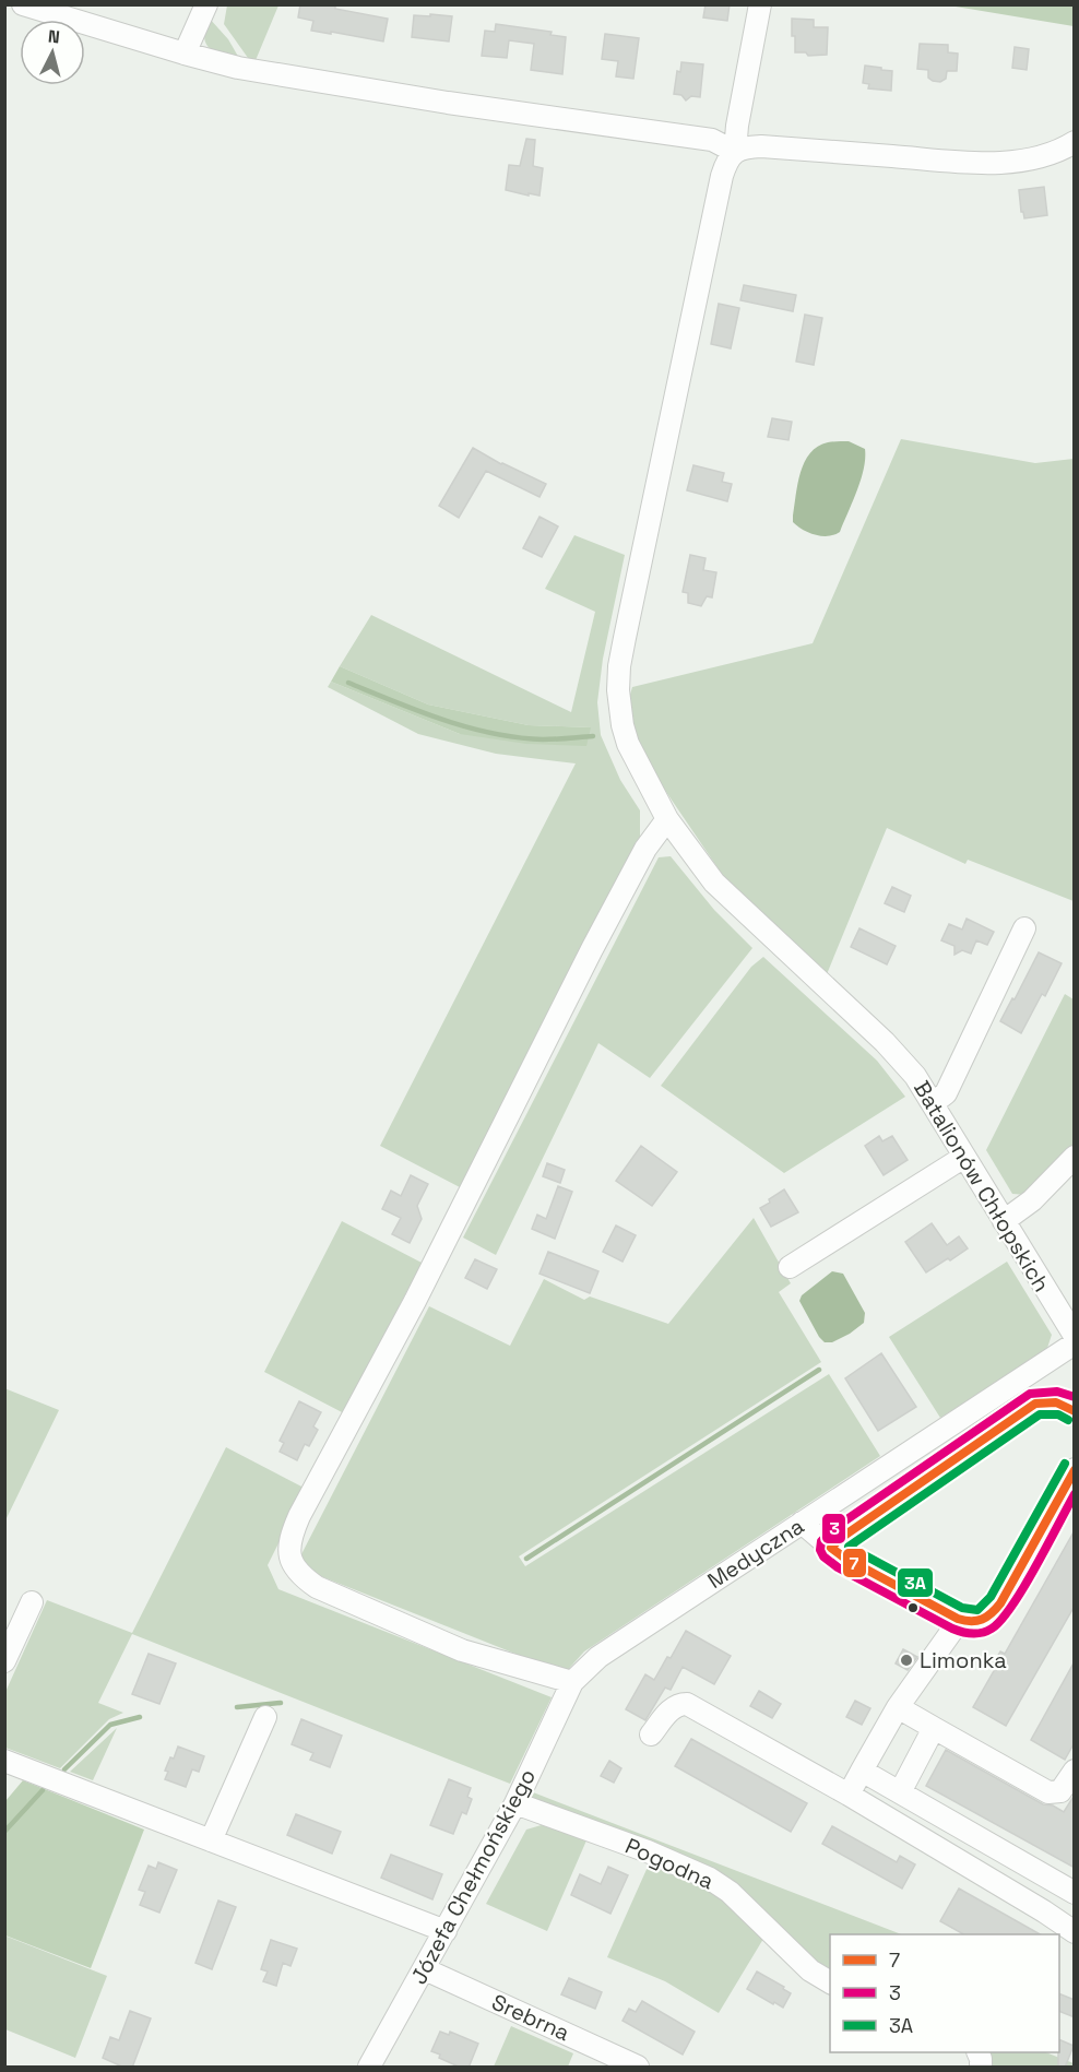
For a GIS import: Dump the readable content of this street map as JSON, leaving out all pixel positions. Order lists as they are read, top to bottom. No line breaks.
{"streets":{"street":["Batalionów Chłopskich","Medyczna","Pogodna","Józefa Chełmońskiego","Srebrna"]},"crossings":[["Medyczna","Józefa Chełmońskiego"],["Pogodna","Józefa Chełmońskiego"],["Józefa Chełmońskiego","Srebrna"]],"places":["Limonka"],"lines":["transit line 3","transit line 7","transit line 3A"],"legend":["7","3","3A"],"north":"top"}
